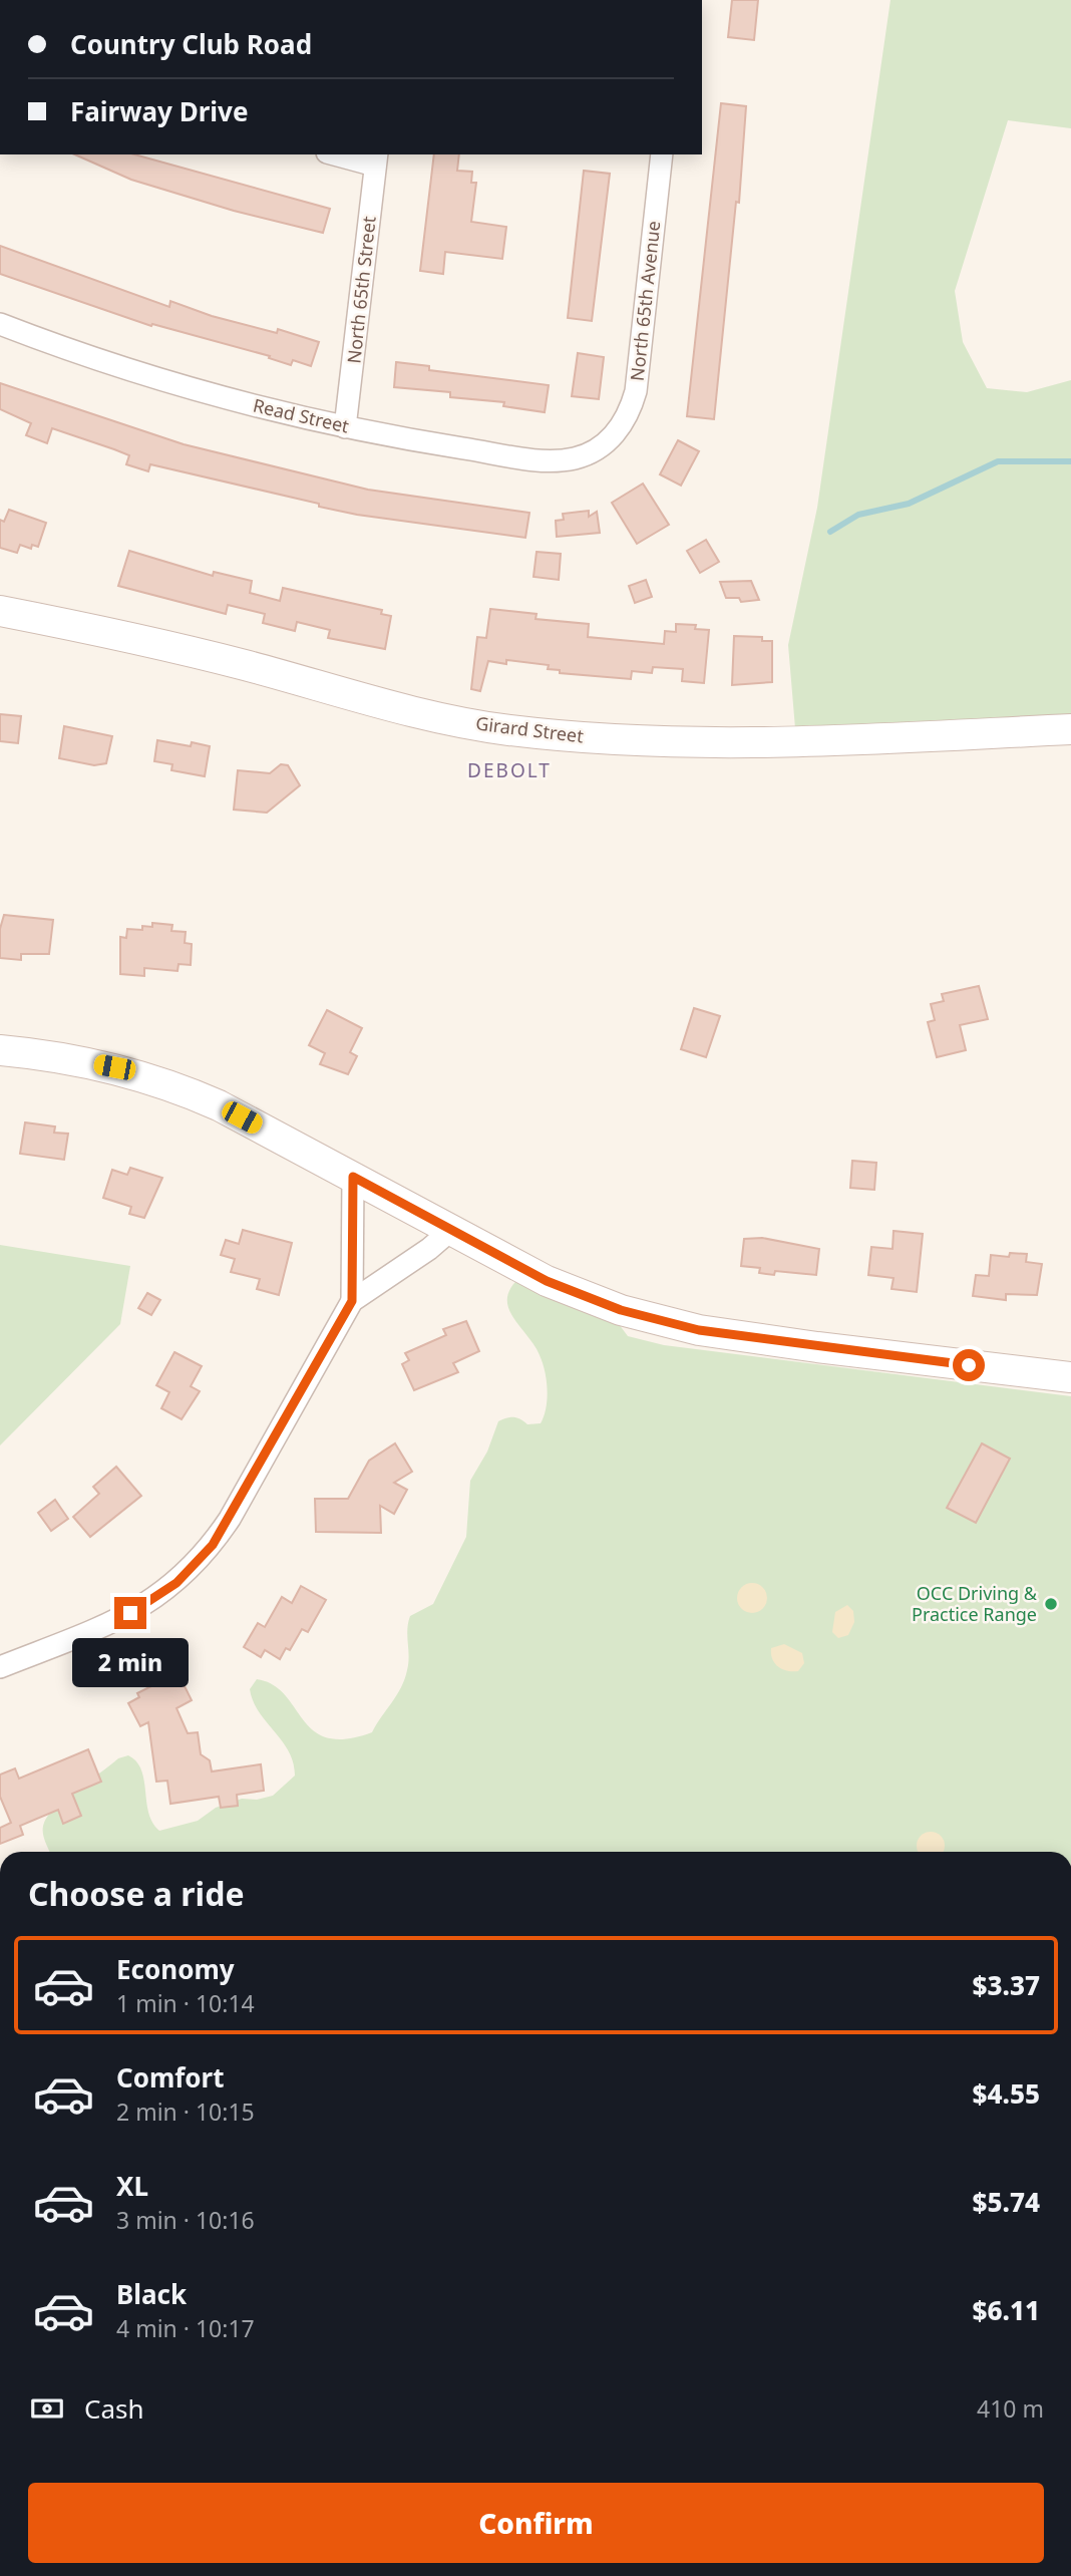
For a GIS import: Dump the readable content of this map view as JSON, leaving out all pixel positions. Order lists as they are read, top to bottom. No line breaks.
{"streets":{"street":["North 65th Street","North 65th Avenue","Read Street","Girard Street"]},"crossings":[["North 65th Street","Read Street"],["North 65th Avenue","Read Street"]],"districts":["DEBOLT"],"places":["OCC Driving & Practice Range"],"page":{"banner":["Country Club Road","Fairway Drive"],"bubble":"2 min","heading":"Choose a ride","list":[{"name":"Economy","note":"1 min · 10:14","value":"$3.37"},{"name":"Comfort","note":"2 min · 10:15","value":"$4.55"},{"name":"XL","note":"3 min · 10:16","value":"$5.74"},{"name":"Black","note":"4 min · 10:17","value":"$6.11"}],"pay":["Cash","410 m"],"buttons":"Confirm"}}
